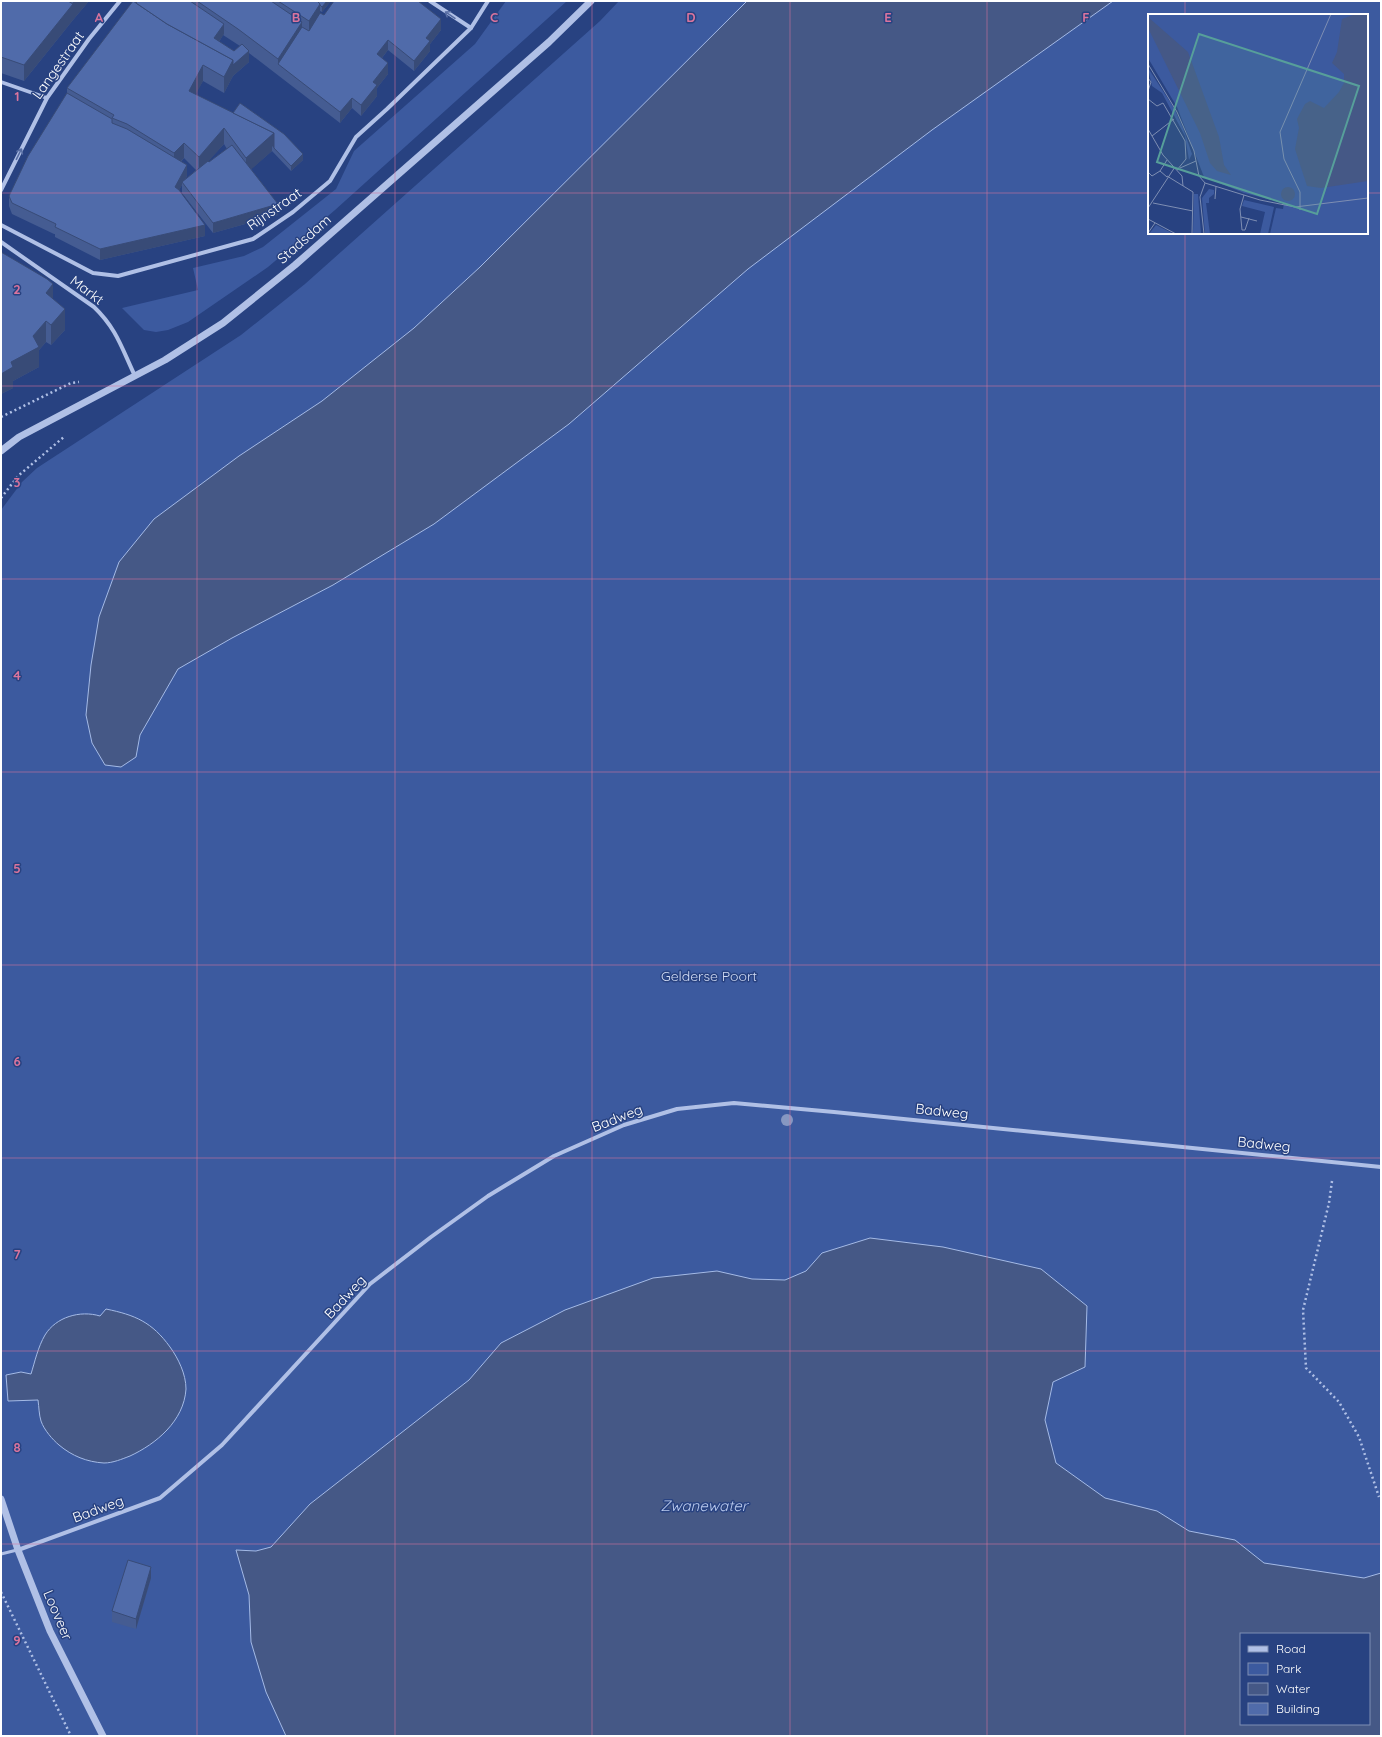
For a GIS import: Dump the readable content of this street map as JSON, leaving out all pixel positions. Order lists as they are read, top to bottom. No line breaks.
{"streets":{"street":["Langestraat","Rijnstraat","Stadsdam","Markt","Badweg","Looveer"]},"crossings":[["Stadsdam","Markt"],["Badweg","Looveer"]],"one_way":["Langestraat"],"water":["Zwanewater"],"parks":["Gelderse Poort"],"legend":["Road","Park","Water","Building"],"grid":{"columns":["A","B","C","D","E","F"],"rows":["1","2","3","4","5","6","7","8","9"]}}
